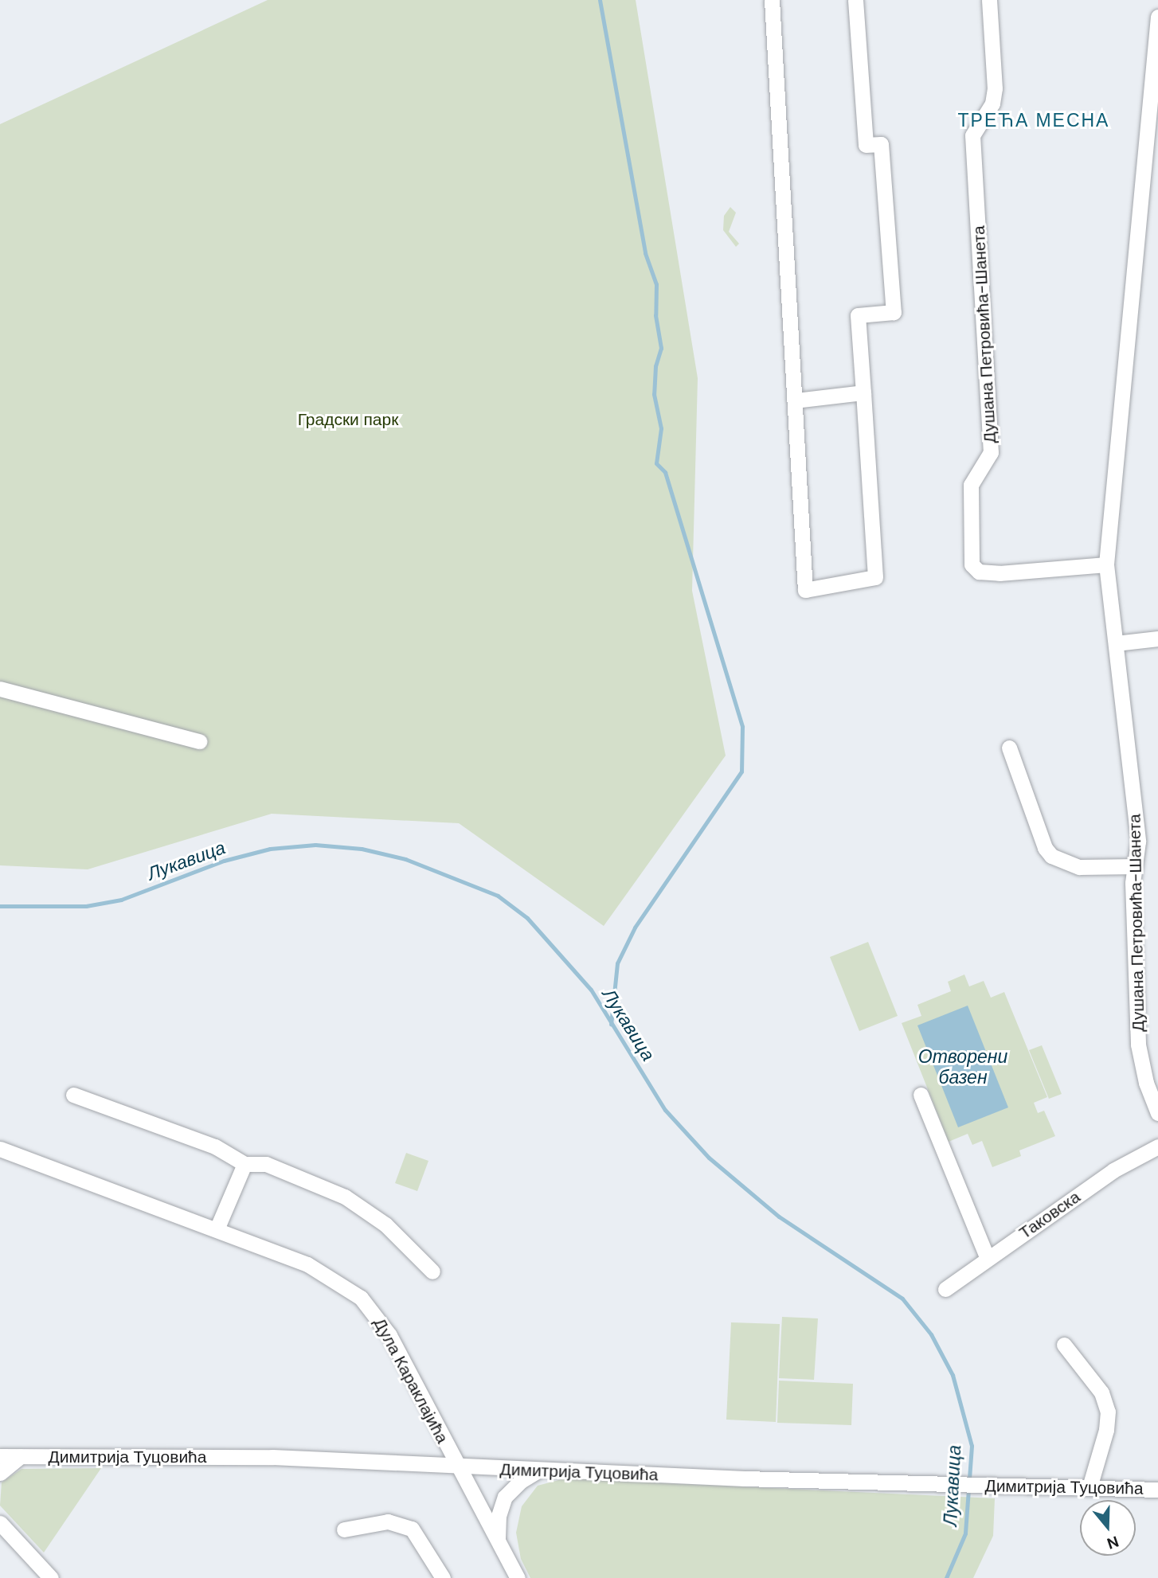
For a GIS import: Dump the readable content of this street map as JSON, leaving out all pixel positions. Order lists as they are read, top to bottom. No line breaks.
{"streets":{"street":["Душана Петровића-Шанета","Таковска","Дула Караклајића","Димитрија Туцовића"]},"crossings":[["Дула Караклајића","Димитрија Туцовића"]],"districts":["ТРЕЋА МЕСНА"],"water":["Лукавица","Отворени базен"],"parks":["Градски парк"],"north":"bottom"}
